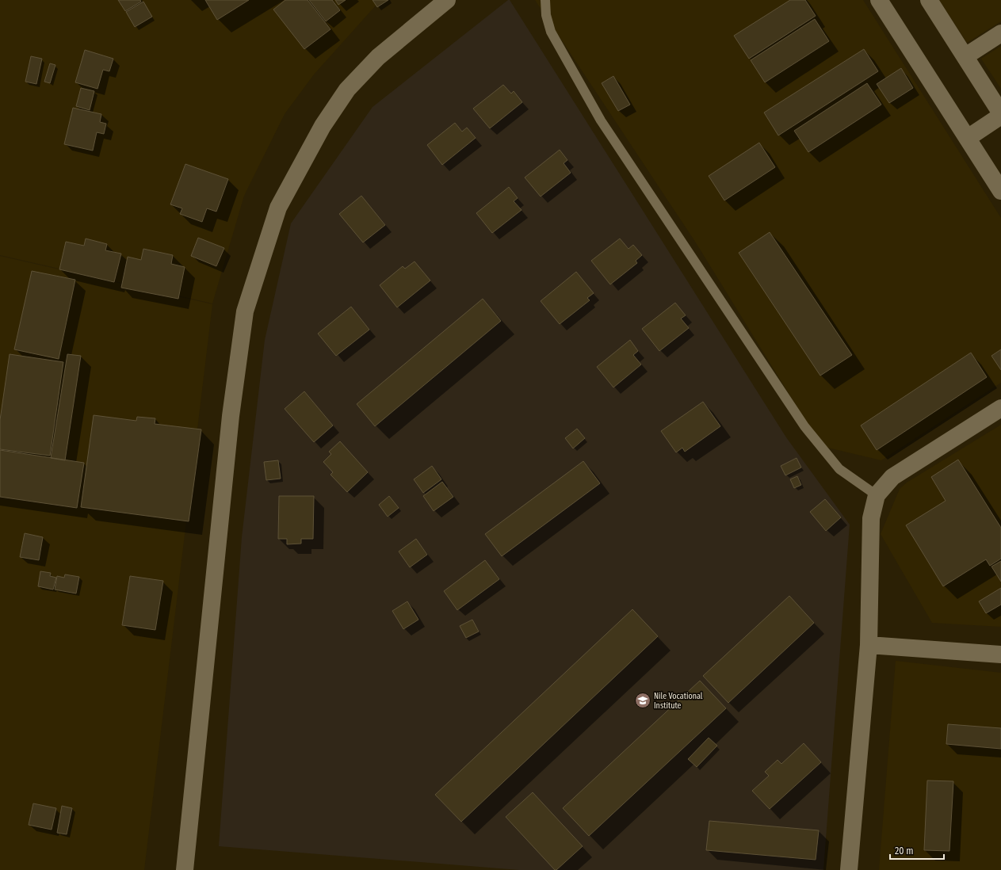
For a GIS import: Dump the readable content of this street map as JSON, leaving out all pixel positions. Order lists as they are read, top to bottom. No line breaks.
{"places":{"school or university":["Nile Vocational Institute"]},"scale_bar":"20 m"}
